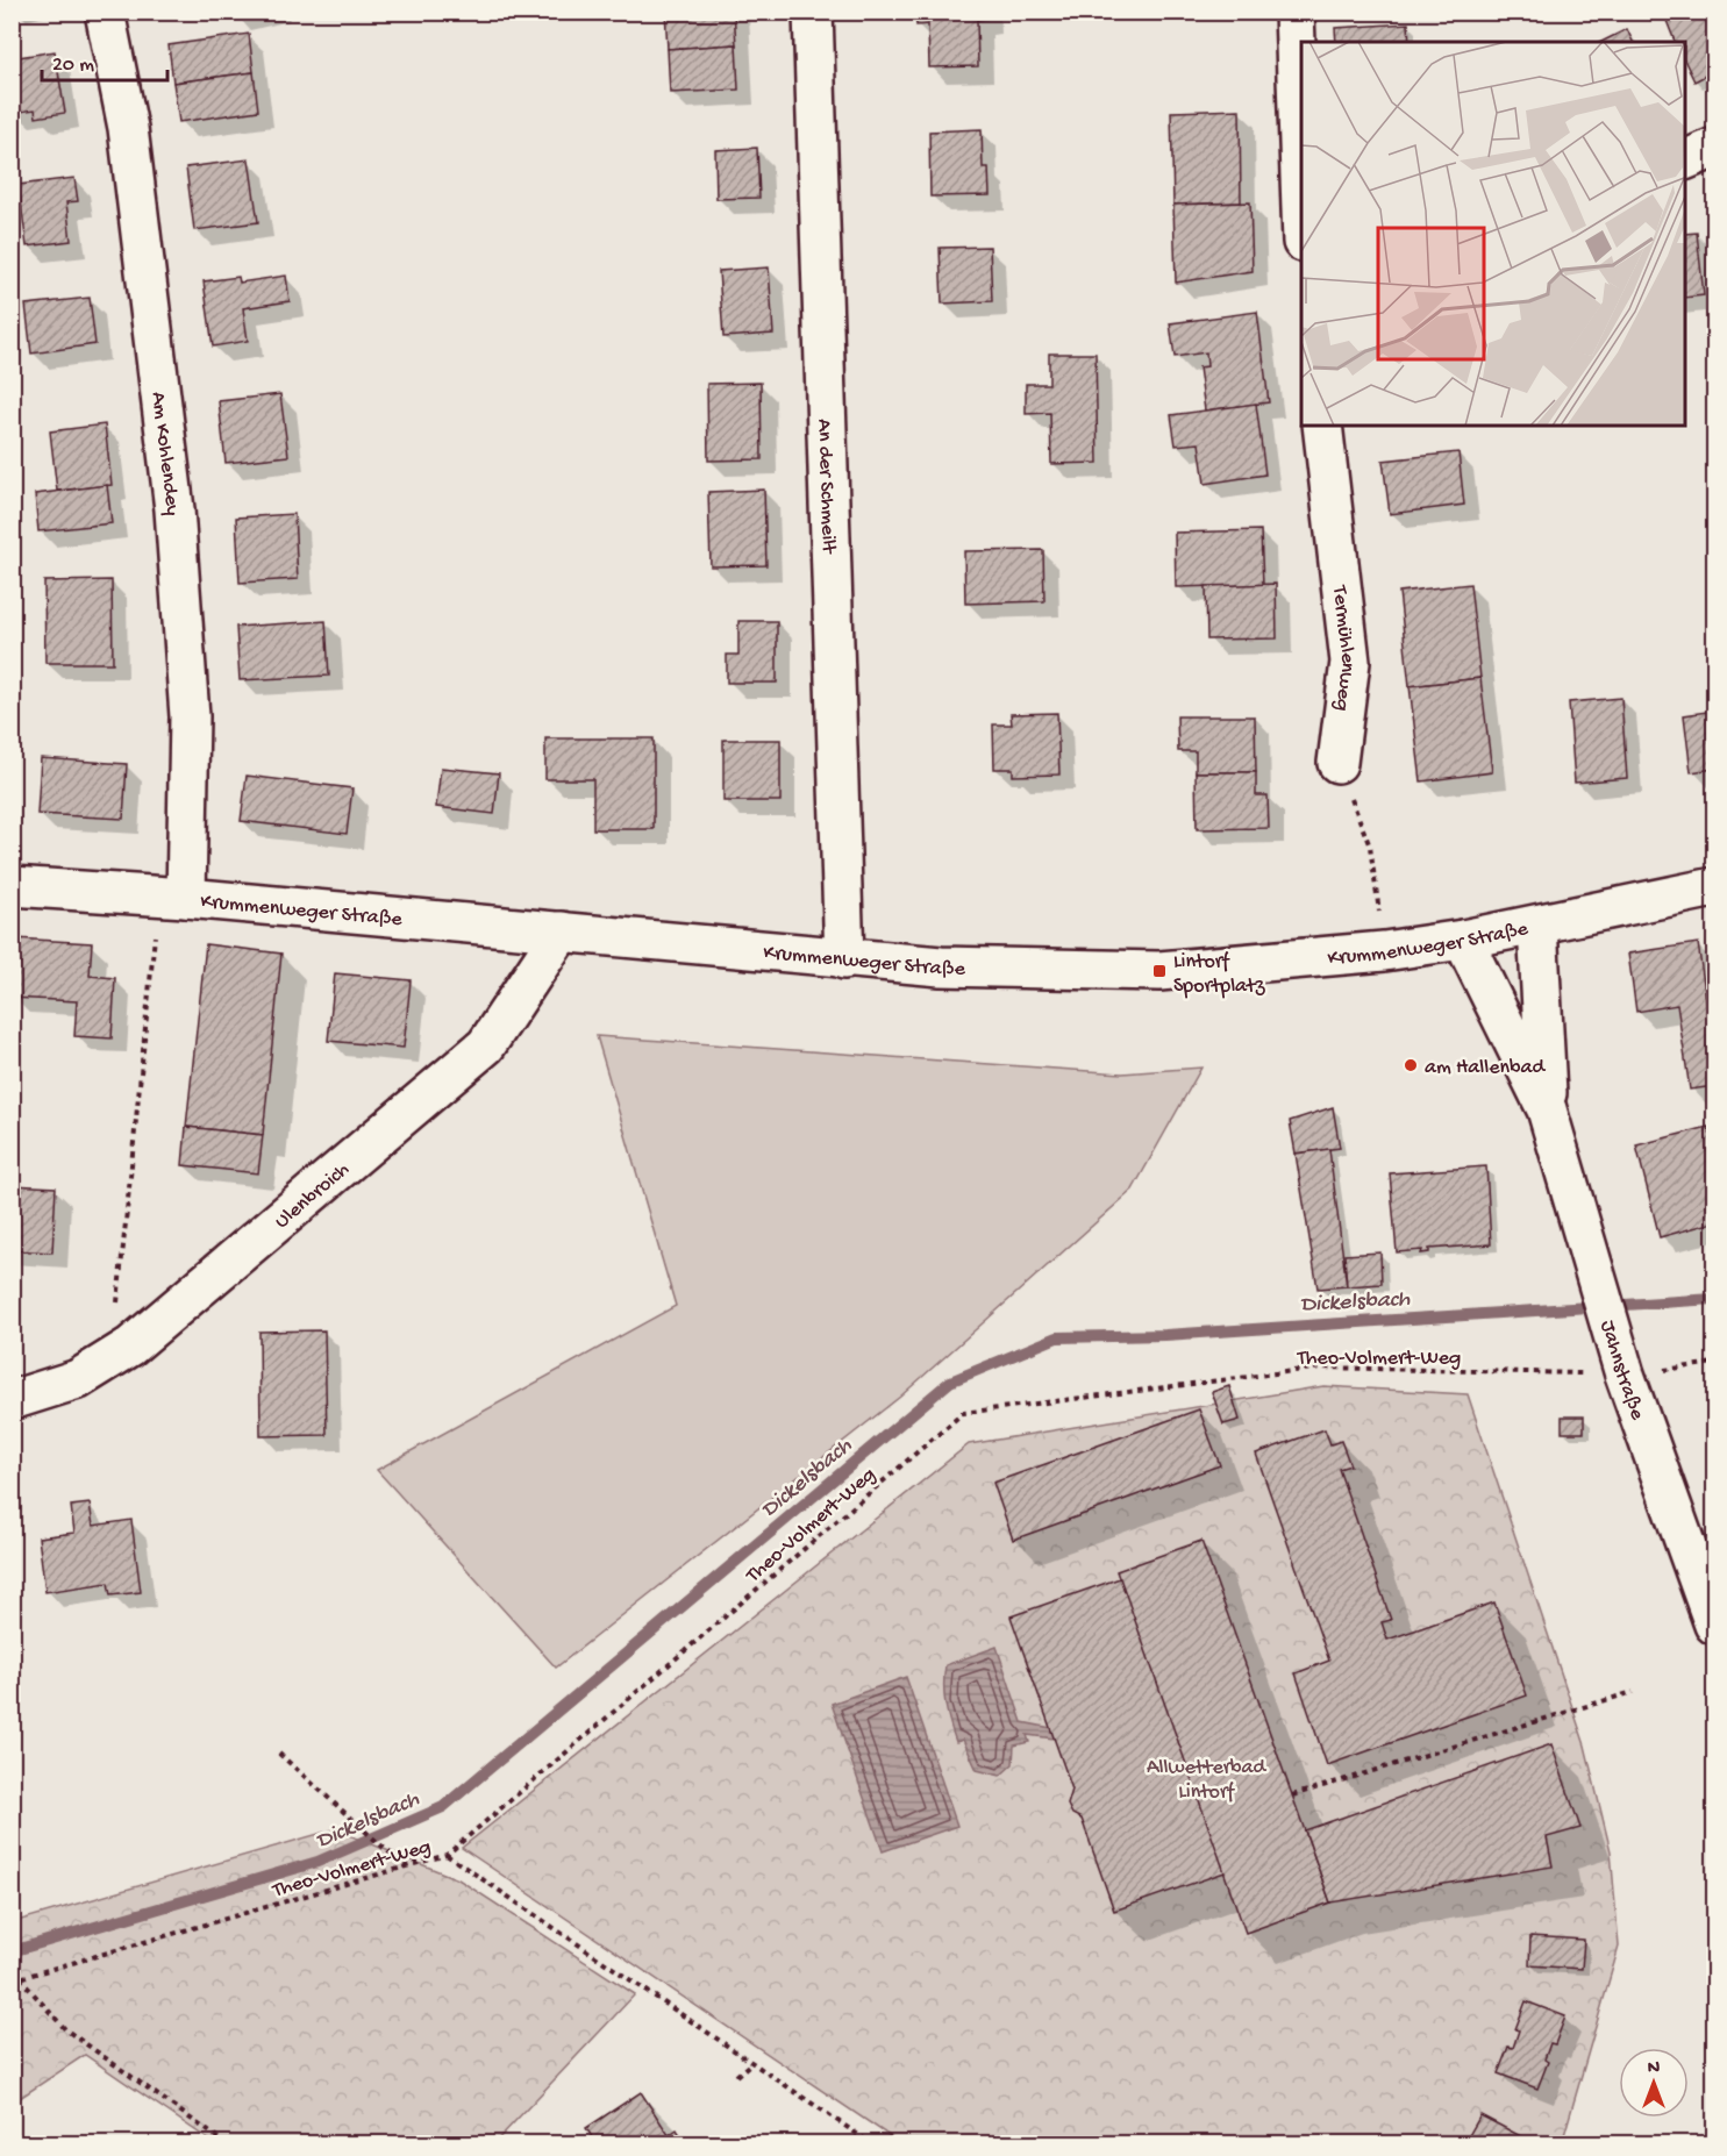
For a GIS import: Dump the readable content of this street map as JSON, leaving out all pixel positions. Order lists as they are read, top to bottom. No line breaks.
{"streets":{"street":["Am Kohlendey","An der Schmeilt","Termühlenweg","Krummenweger Straße","Ulenbroich","Jahnstraße"],"path":["Theo-Volmert-Weg"]},"crossings":[["Am Kohlendey","Krummenweger Straße"],["An der Schmeilt","Krummenweger Straße"],["Krummenweger Straße","Ulenbroich"],["Krummenweger Straße","Jahnstraße"],["Theo-Volmert-Weg","Jahnstraße"]],"water":["Dickelsbach"],"parks":["Allwetterbad Lintorf"],"places":{"transit":["Lintorf Sportplatz"],"other":["am Hallenbad"]},"scale_bar":"20 m","north":"top"}
